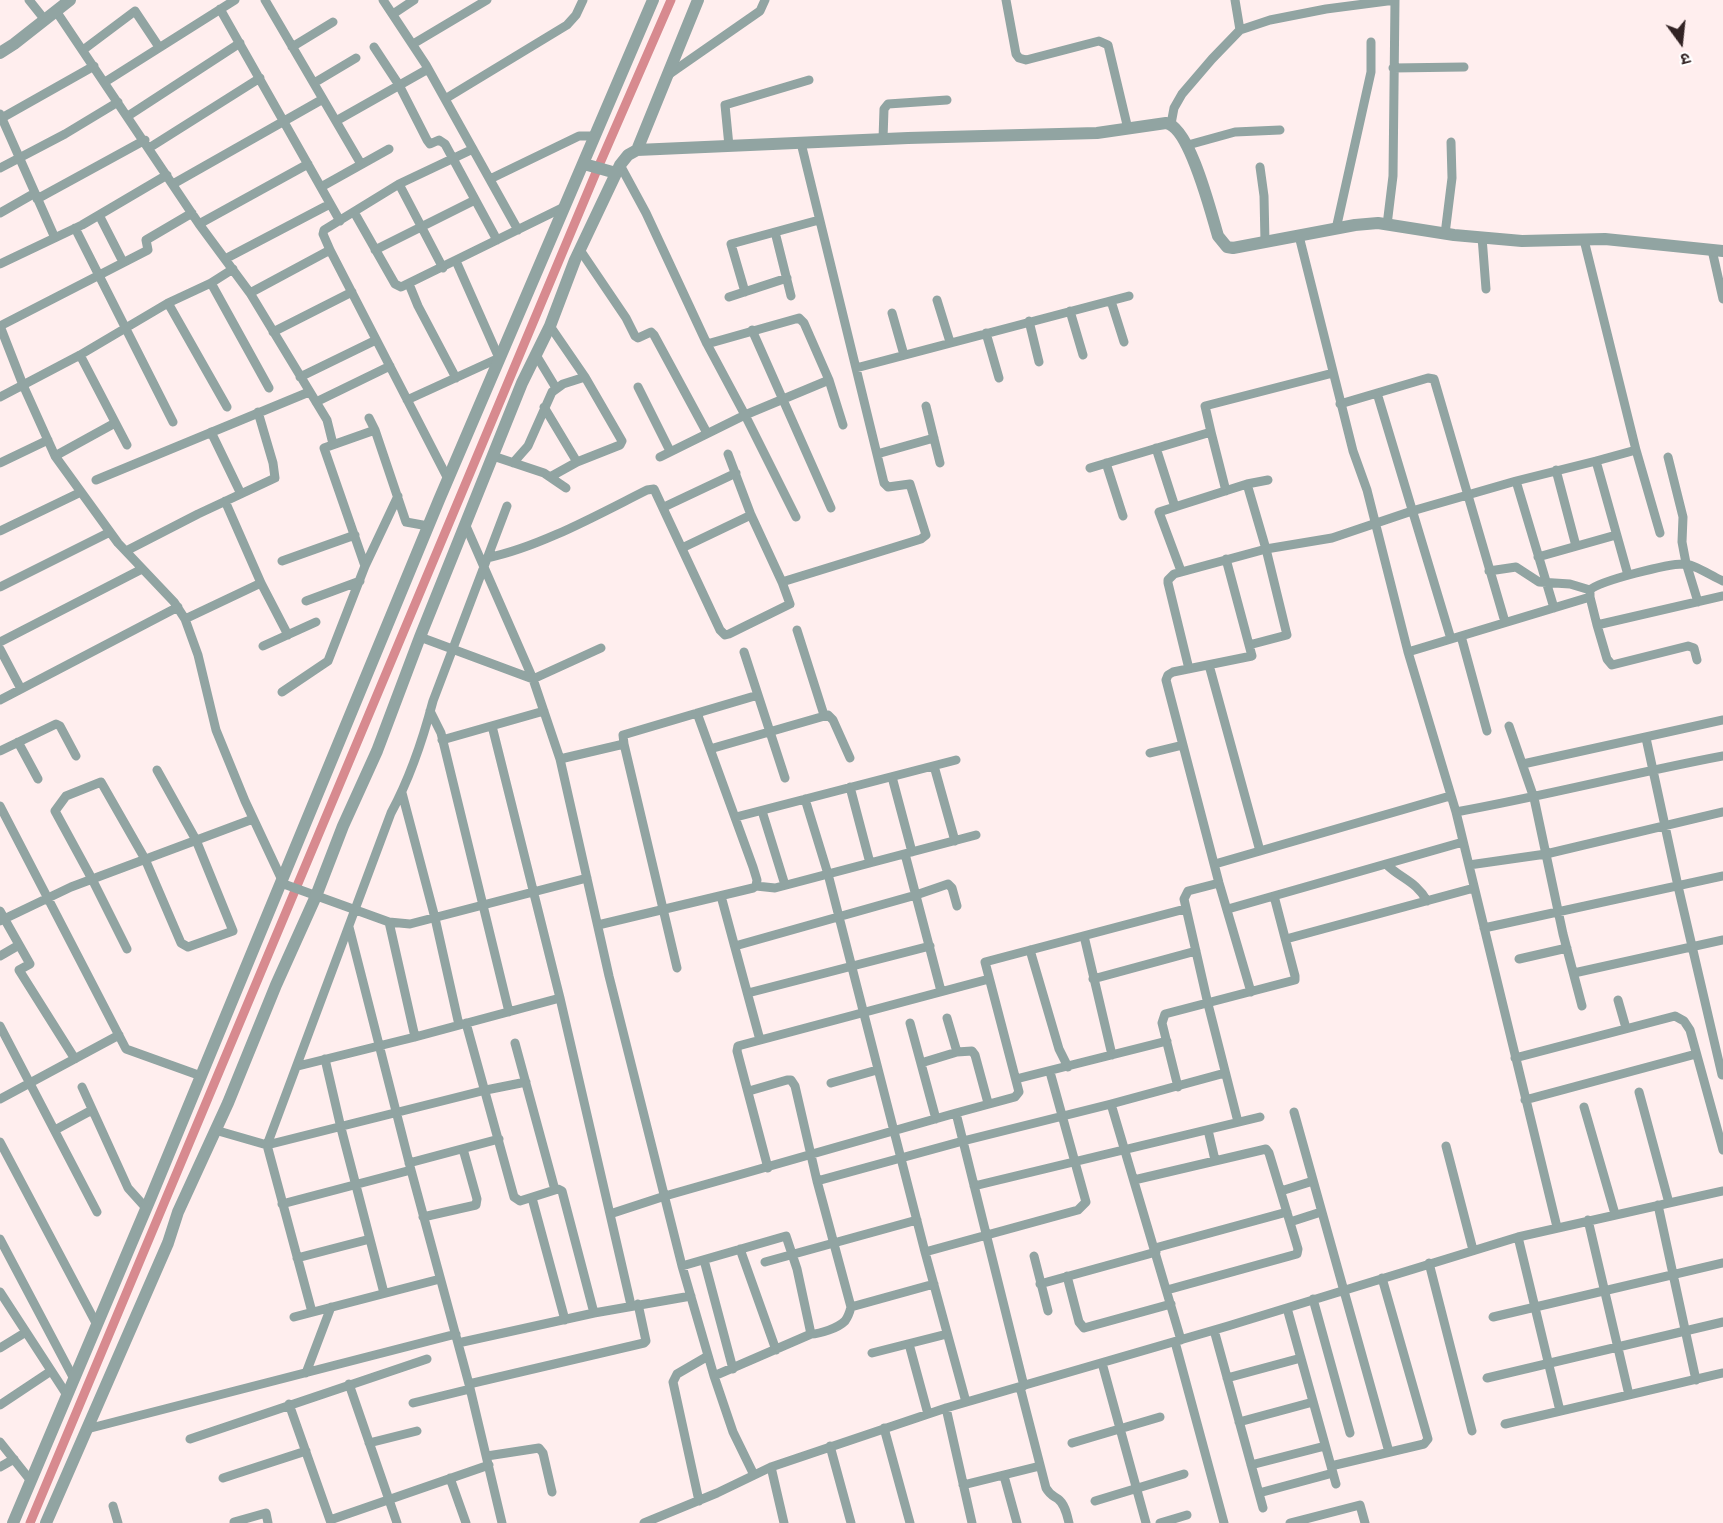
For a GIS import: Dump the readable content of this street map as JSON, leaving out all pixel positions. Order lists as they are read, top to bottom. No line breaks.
{"north":"bottom"}
